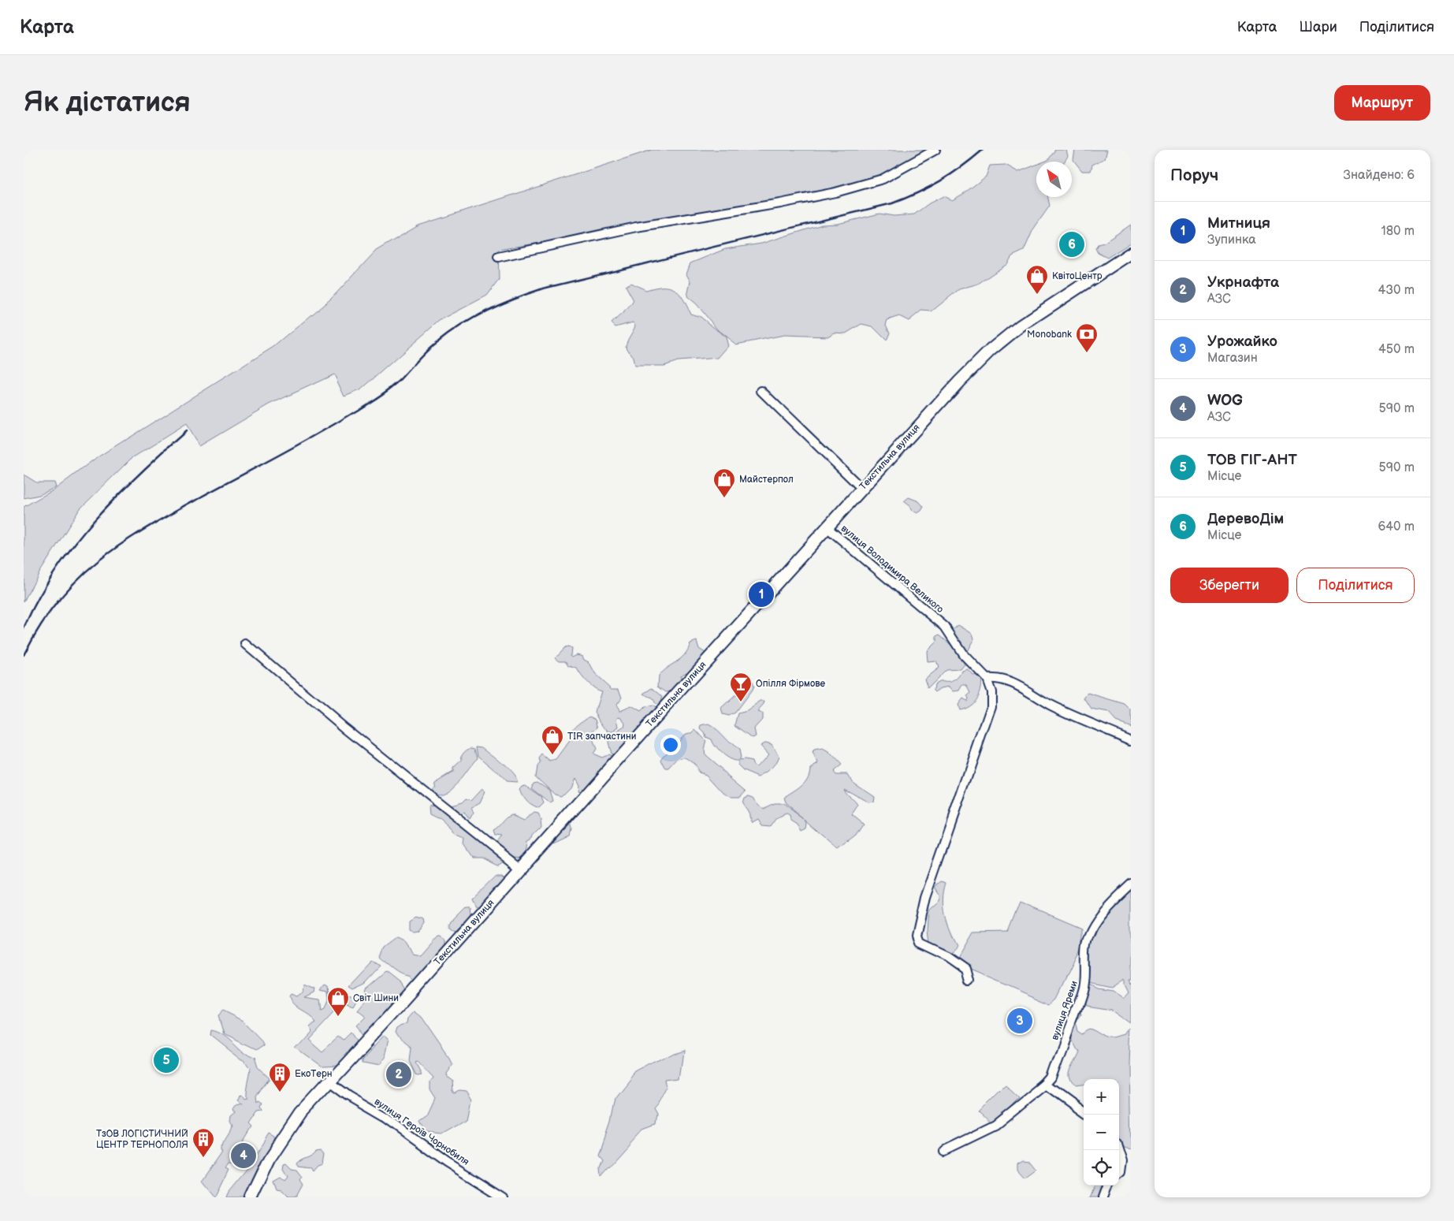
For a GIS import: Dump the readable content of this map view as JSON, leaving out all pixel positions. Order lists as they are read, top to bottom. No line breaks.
{"streets":{"street":["Текстильна вулиця","вулиця Володимира Великого","вулиця Яреми","вулиця Героїв Чорнобиля"]},"crossings":[["Текстильна вулиця","вулиця Володимира Великого"],["Текстильна вулиця","вулиця Героїв Чорнобиля"]],"places":{"shop":["КвітоЦентр","Майстерпол","TIR запчастини","Світ Шини"],"bank":["Monobank"],"bar":["Опілля Фірмове"],"building":["ЕкоТерн","ТзОВ ЛОГІСТИЧНИЙ ЦЕНТР ТЕРНОПОЛЯ"]},"north":"top left","page":{"header":"Карта","nav":["Карта","Шари","Поділитися"],"buttons":["Маршрут",["Зберегти","Поділитися"]],"title":"Як дістатися","heading":["Поруч","Знайдено: 6"],"list":[{"mark":"1","name":"Митниця","note":"Зупинка","value":"180 m"},{"mark":"2","name":"Укрнафта","note":"АЗС","value":"430 m"},{"mark":"3","name":"Урожайко","note":"Магазин","value":"450 m"},{"mark":"4","name":"WOG","note":"АЗС","value":"590 m"},{"mark":"5","name":"ТОВ ГІГ-АНТ","note":"Місце","value":"590 m"},{"mark":"6","name":"ДеревоДім","note":"Місце","value":"640 m"}],"pins":["6","1","3","5","2","4"],"map_buttons":["+","−"]}}
